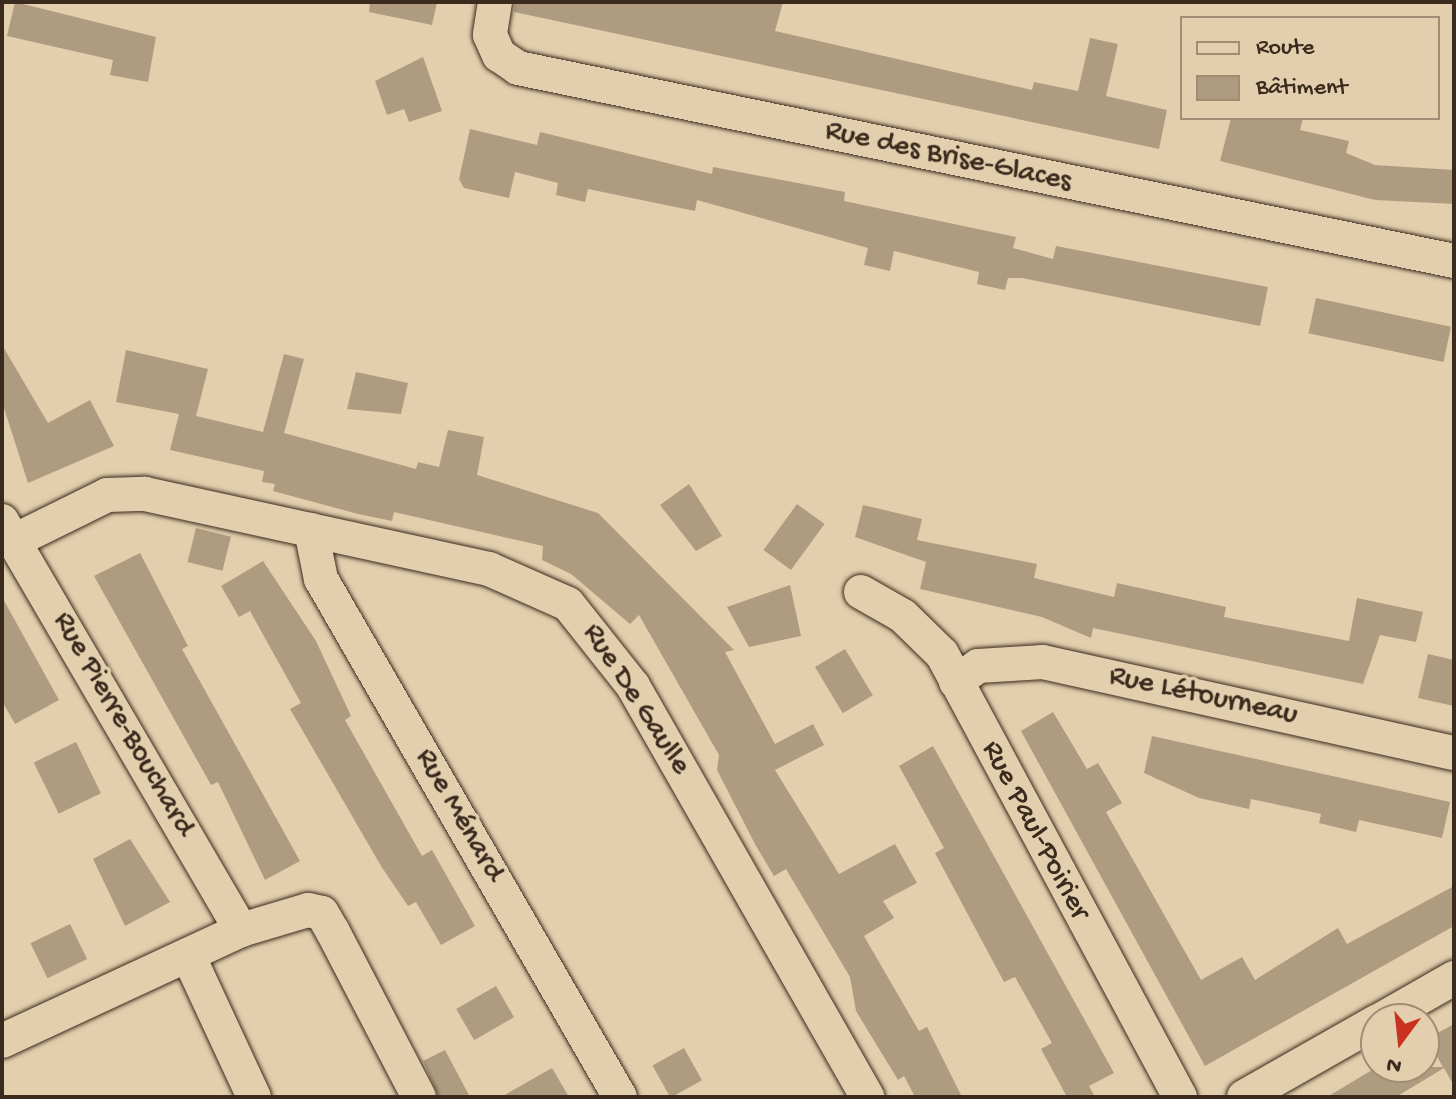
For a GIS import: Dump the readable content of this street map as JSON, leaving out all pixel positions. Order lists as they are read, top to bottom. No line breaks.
{"streets":{"street":["Rue des Brise-Glaces","Rue Létourneau","Rue De Gaulle","Rue Pierre-Bouchard","Rue Ménard","Rue Paul-Poirier"]},"crossings":[["Rue Létourneau","Rue Paul-Poirier"],["Rue De Gaulle","Rue Pierre-Bouchard"],["Rue De Gaulle","Rue Ménard"]],"legend":["Route","Bâtiment"],"north":"bottom"}
